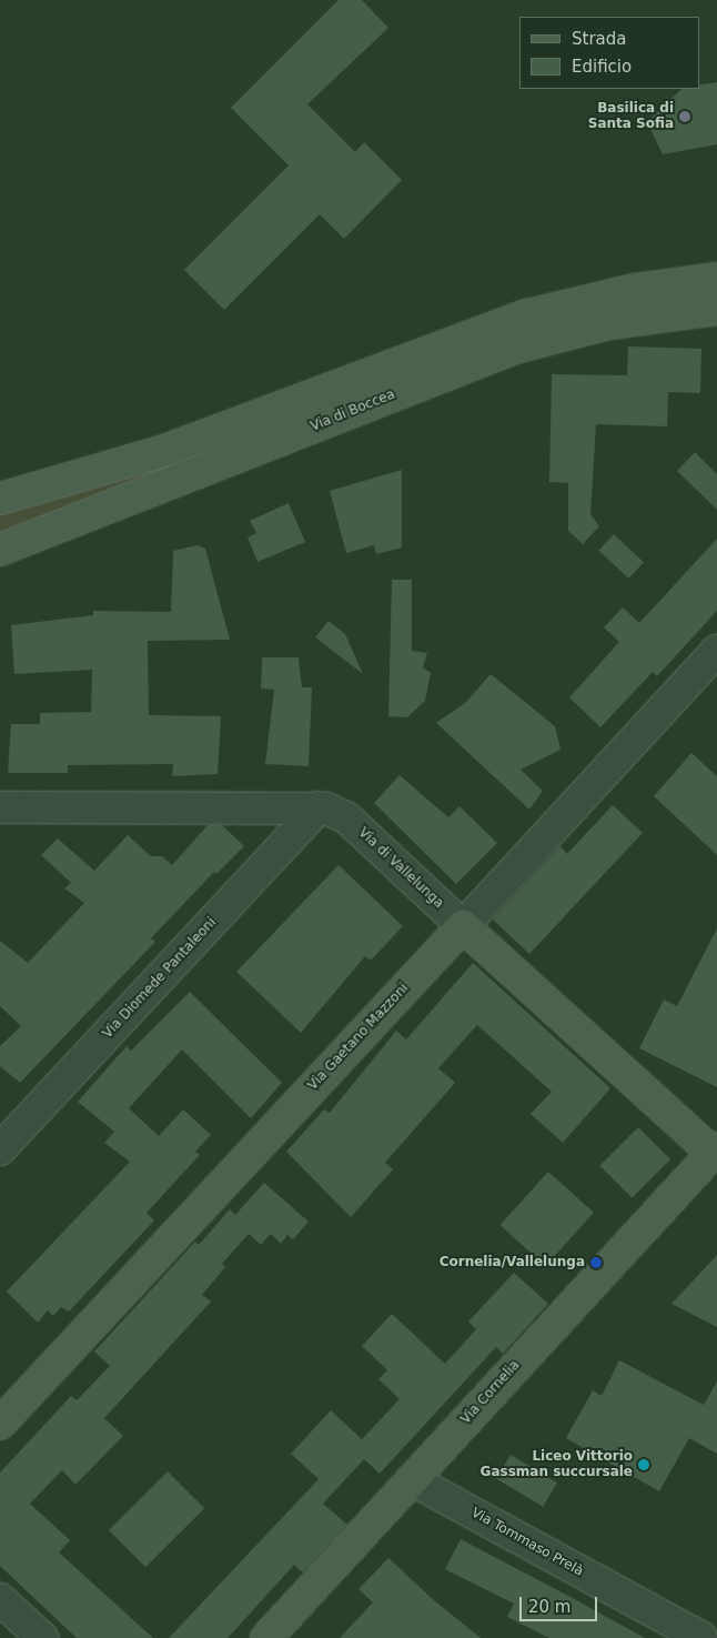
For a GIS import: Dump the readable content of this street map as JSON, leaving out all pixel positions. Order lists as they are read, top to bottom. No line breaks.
{"streets":{"street":["Via di Boccea","Via di Vallelunga","Via Diomede Pantaleoni","Via Gaetano Mazzoni","Via Cornelia","Via Tommaso Prelà"]},"crossings":[["Via di Vallelunga","Via Diomede Pantaleoni"],["Via di Vallelunga","Via Gaetano Mazzoni"],["Via di Vallelunga","Via Cornelia"],["Via Cornelia","Via Tommaso Prelà"]],"places":["Basilica di Santa Sofia","Cornelia/Vallelunga","Liceo Vittorio Gassman succursale"],"legend":["Strada","Edificio"],"scale_bar":"20 m"}
